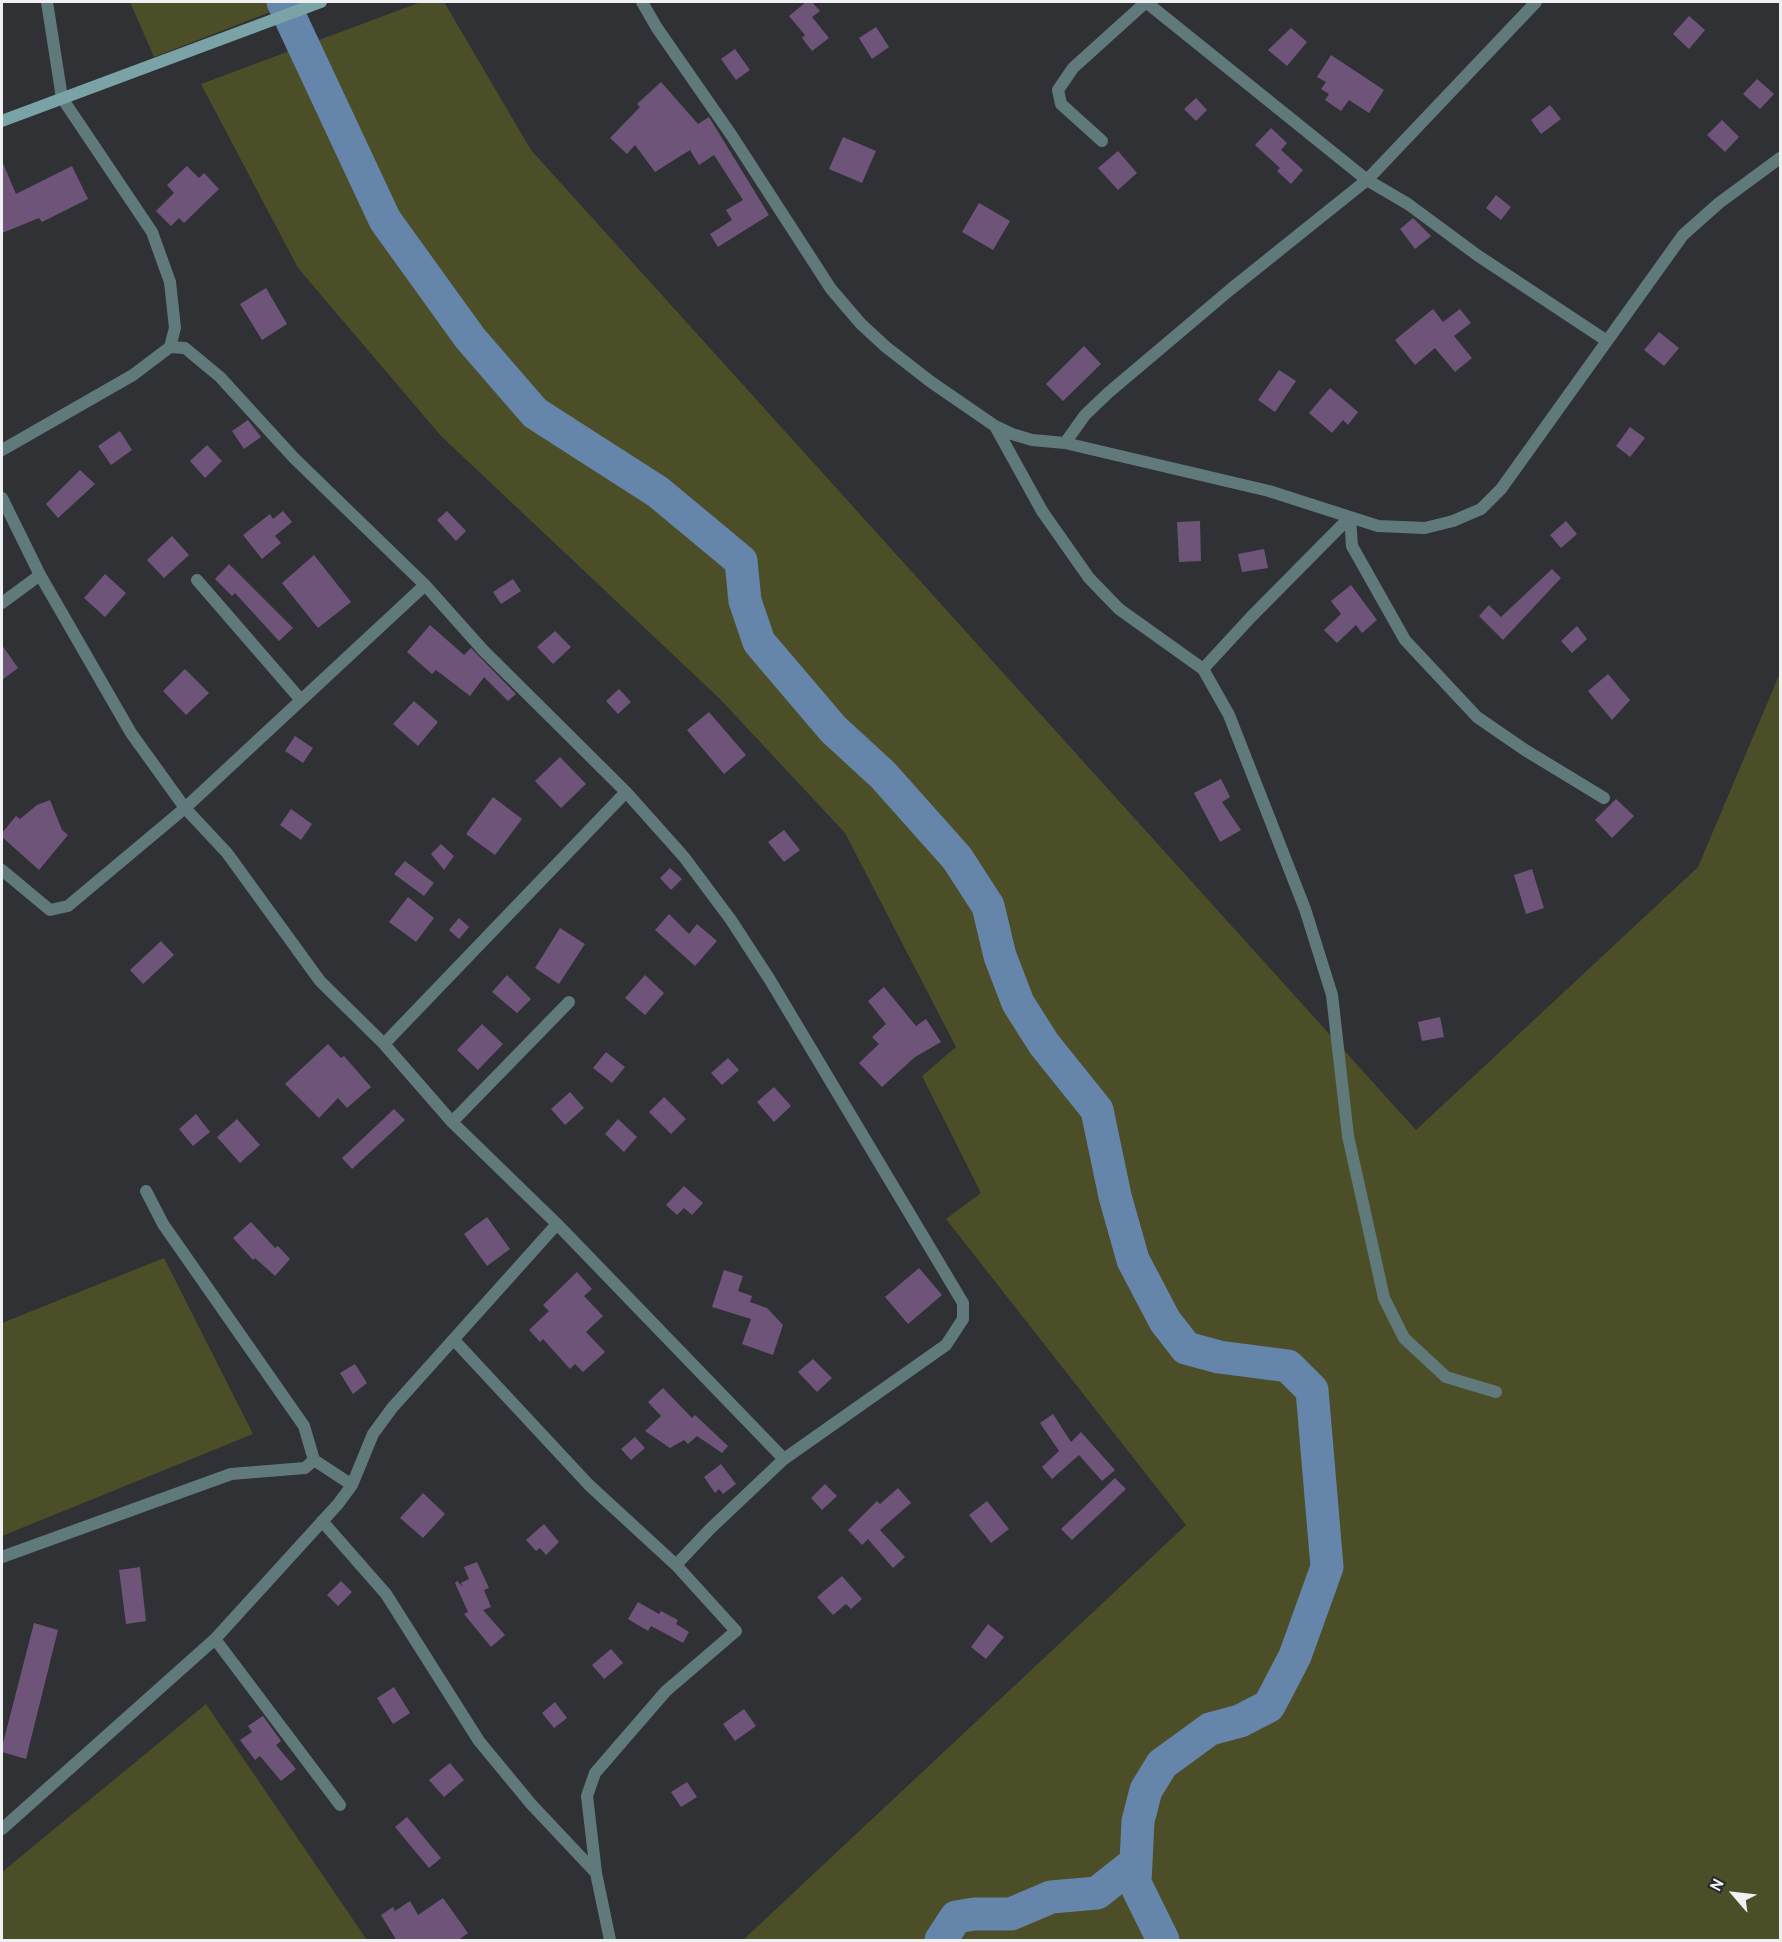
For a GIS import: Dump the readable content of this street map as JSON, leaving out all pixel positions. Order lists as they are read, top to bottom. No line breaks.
{"north":"top left"}
